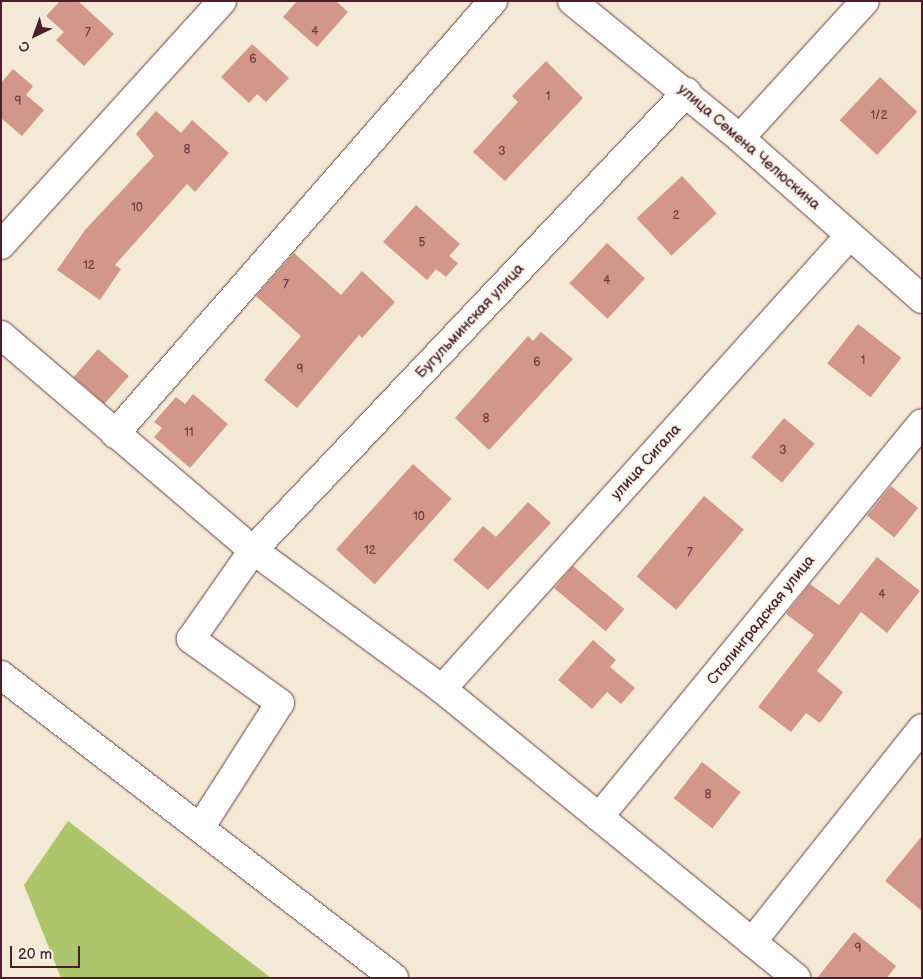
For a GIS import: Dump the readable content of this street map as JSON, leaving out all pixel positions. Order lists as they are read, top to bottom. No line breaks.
{"streets":{"street":["улица Семена Челюскина","Бугульминская улица","улица Сигала","Сталинградская улица"]},"crossings":[["улица Семена Челюскина","Бугульминская улица"],["улица Семена Челюскина","улица Сигала"]],"house_numbers":["4","7","6","1","9","1/2","8","3","10","2","5","12","4","7","1","6","9","8","11","3","10","12","7","4","8","9"],"scale_bar":"20 m","north":"bottom left"}
